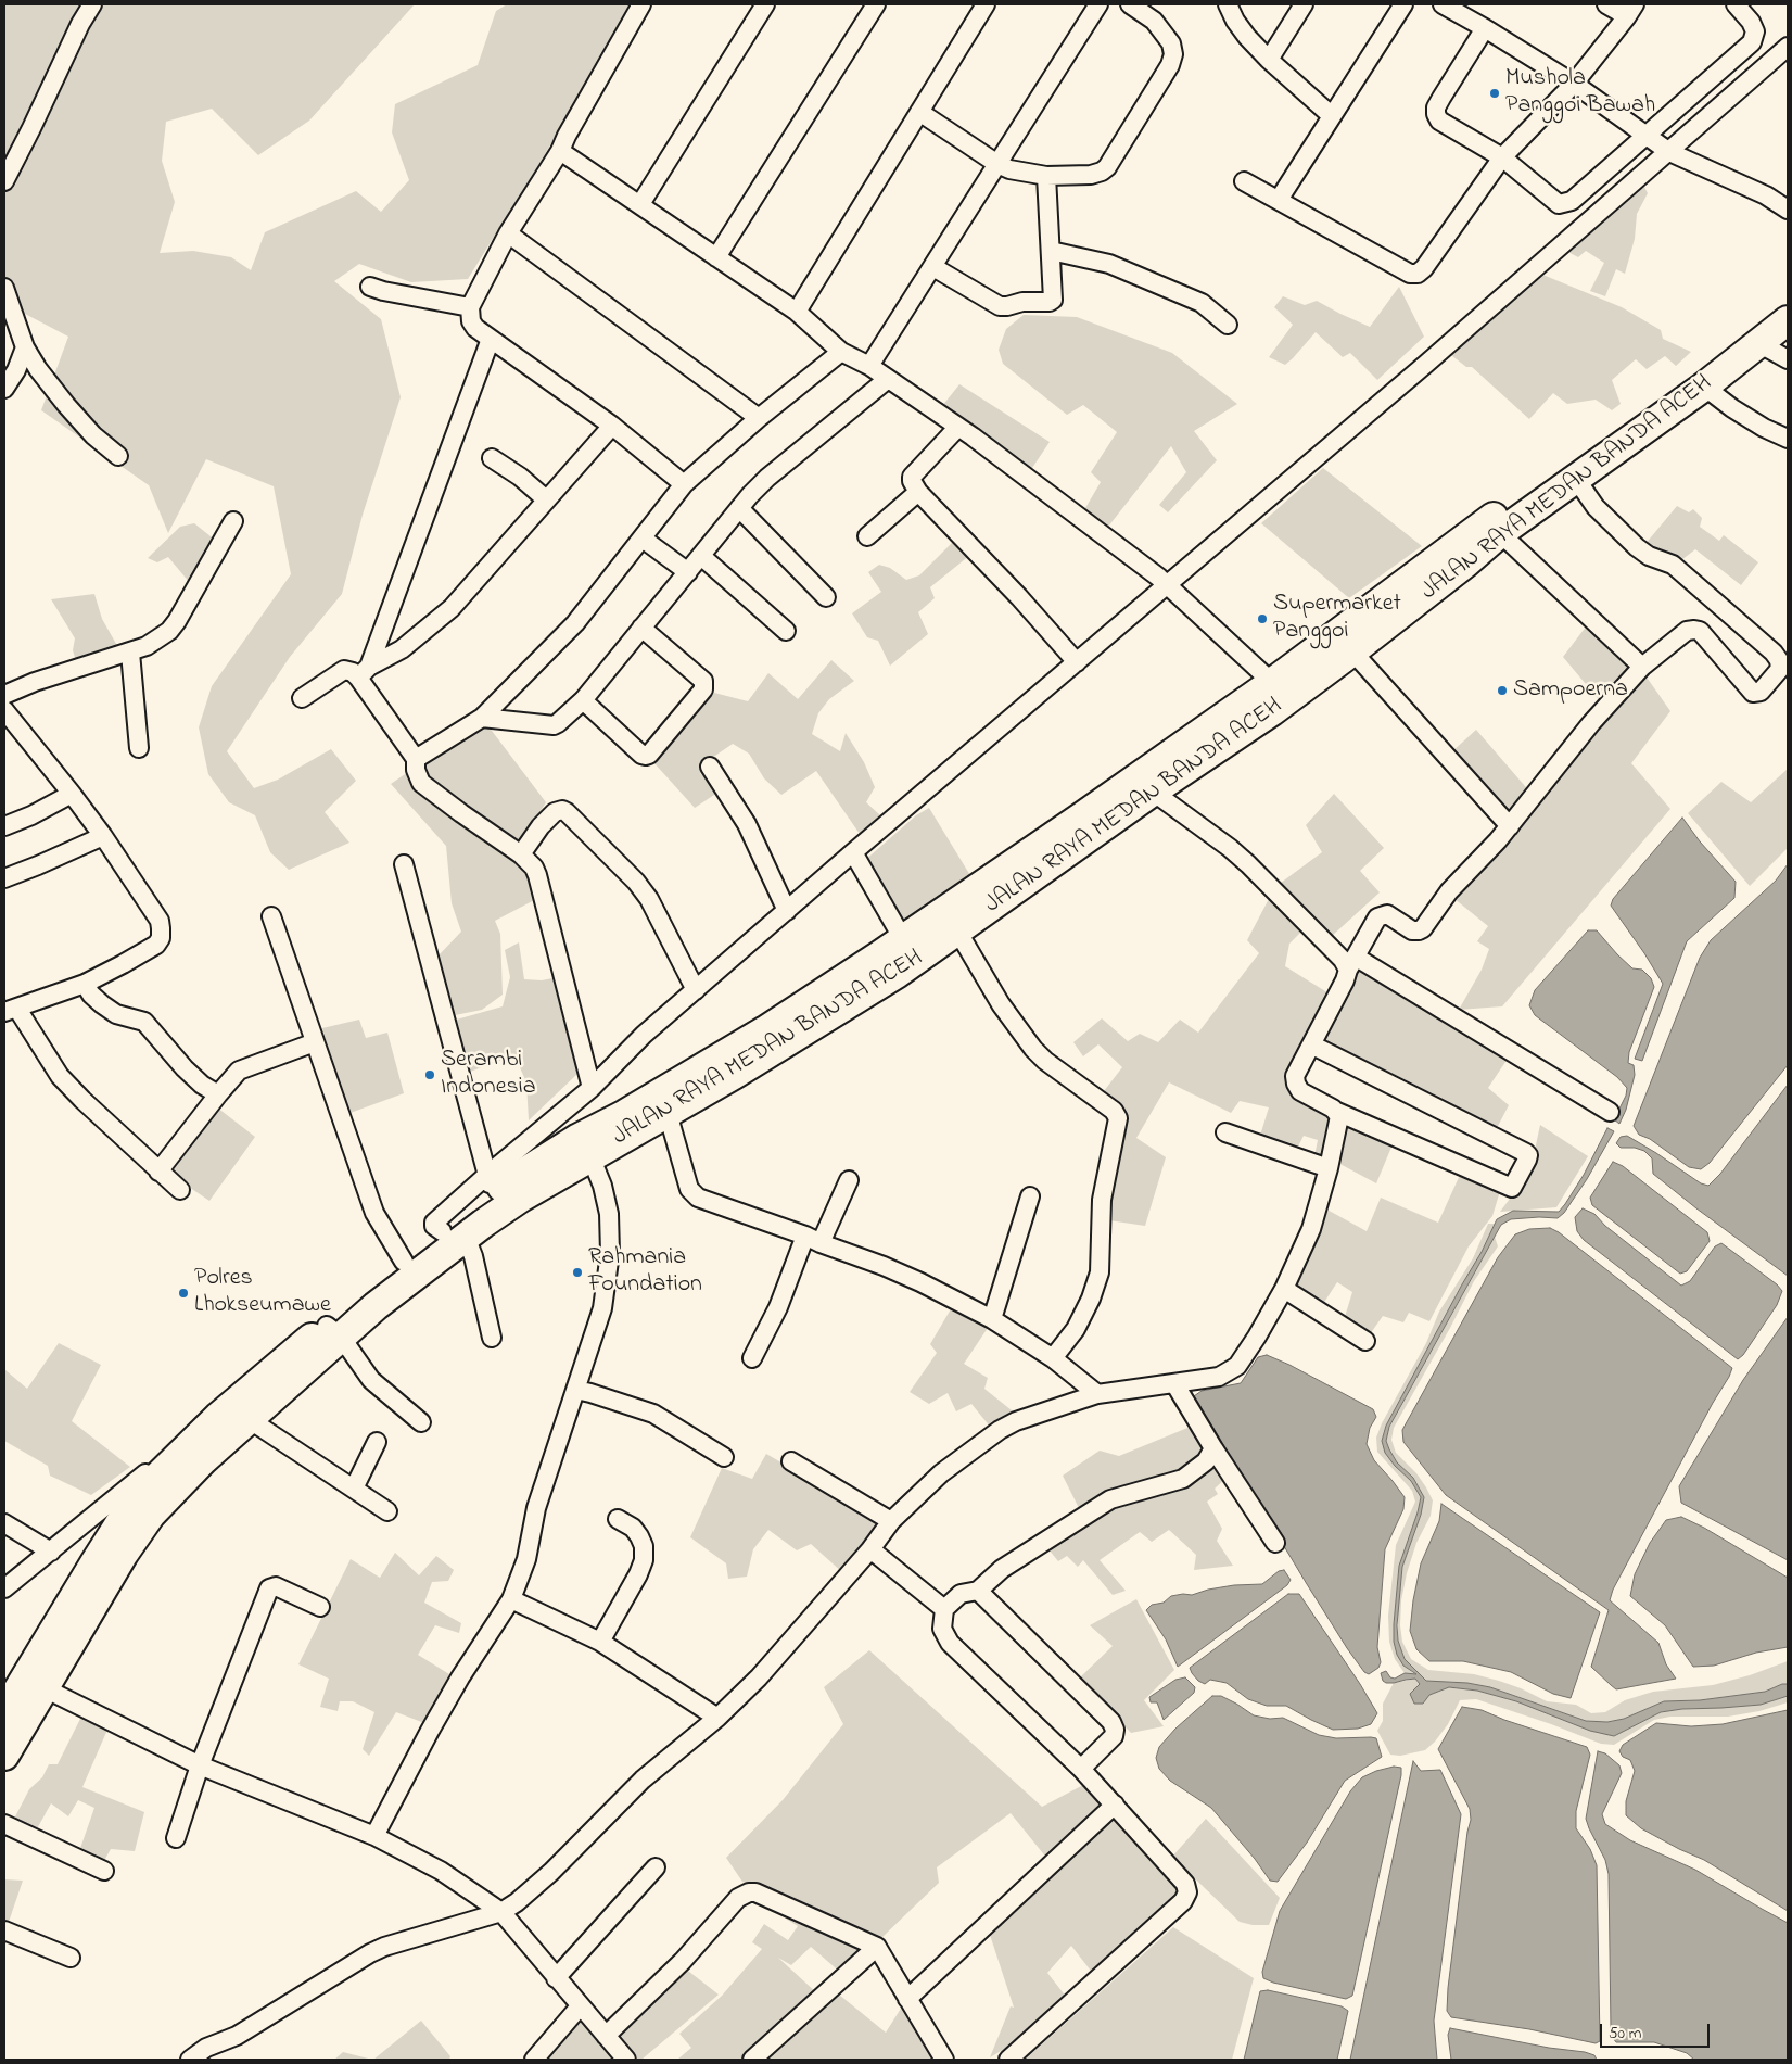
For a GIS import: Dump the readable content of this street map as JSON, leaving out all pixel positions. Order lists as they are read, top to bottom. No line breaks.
{"streets":{"highway":["JALAN RAYA MEDAN BANDA ACEH"]},"places":["Mushola Panggoi Bawah","Supermarket Panggoi","Sampoerna","Serambi Indonesia","Rahmania Foundation","Polres Lhokseumawe"],"scale_bar":"50 m"}
